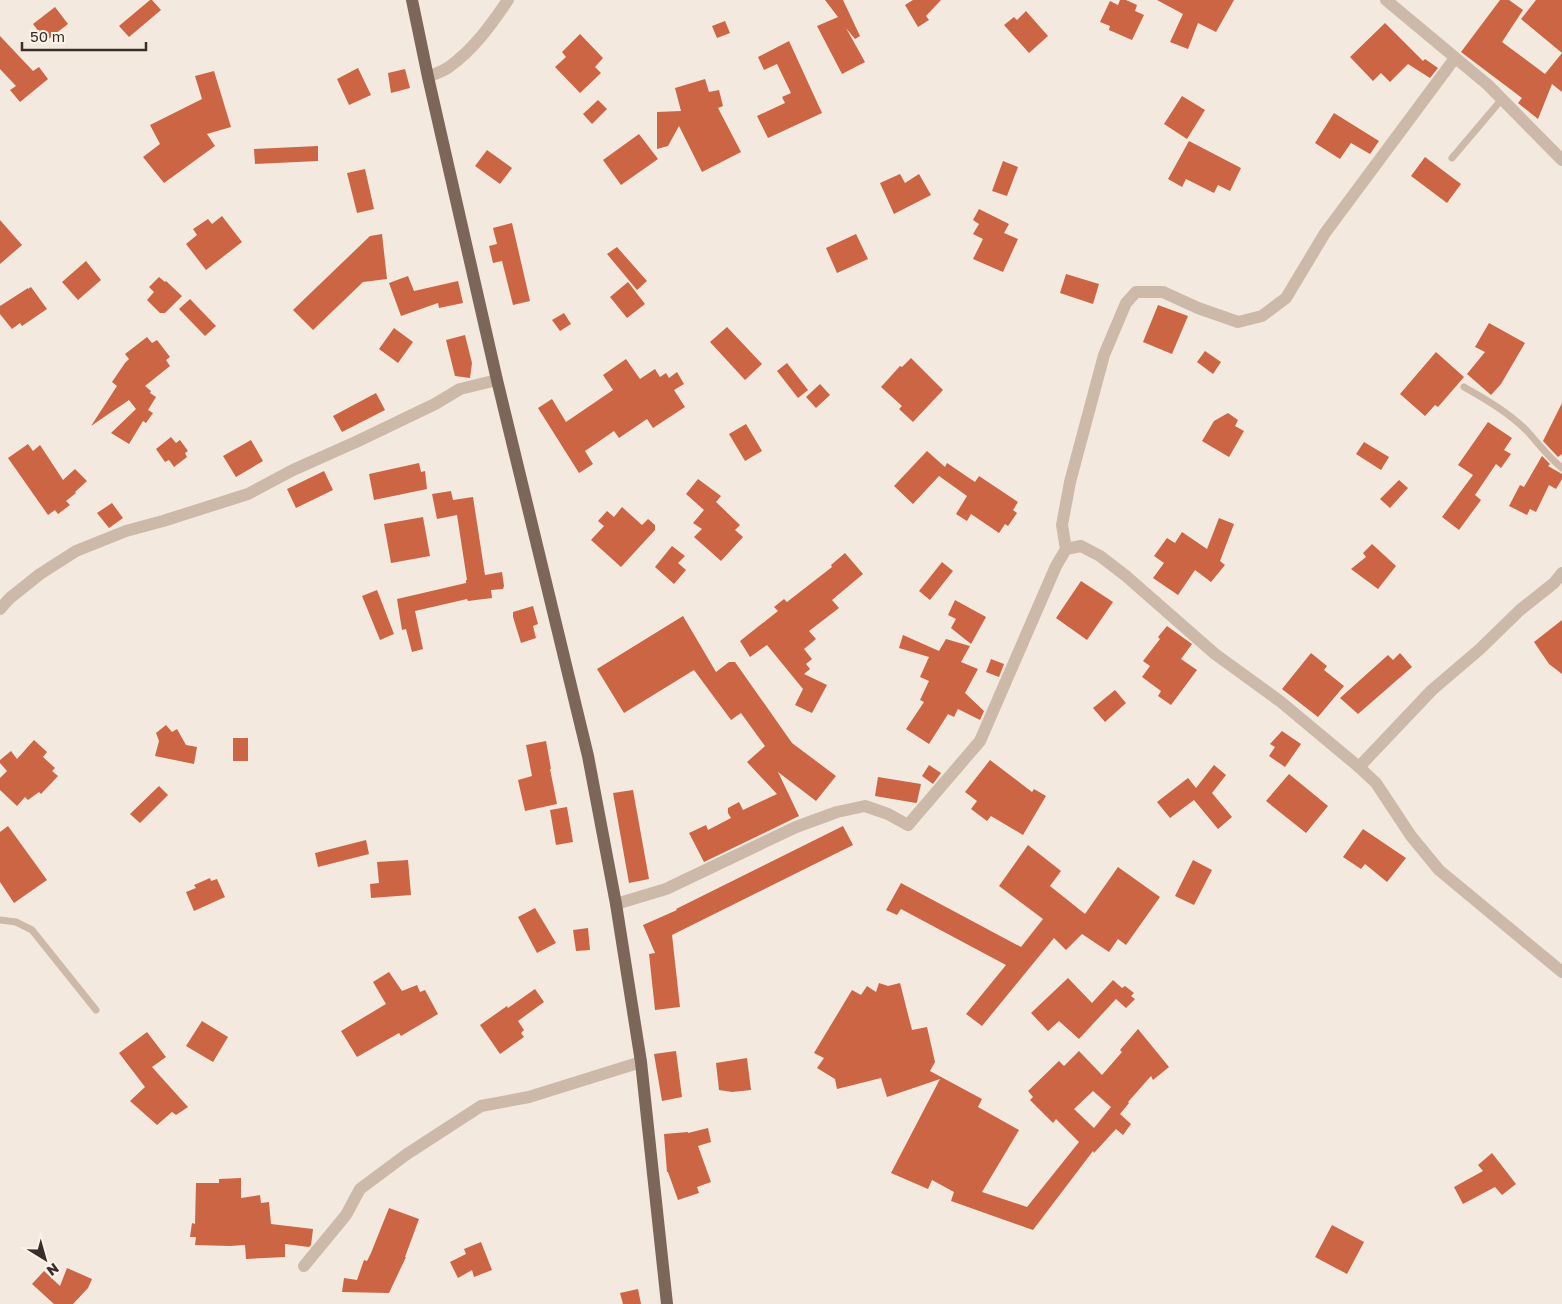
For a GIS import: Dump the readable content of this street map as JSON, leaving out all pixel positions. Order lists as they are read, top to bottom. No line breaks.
{"scale_bar":"50 m","north":"bottom right"}
